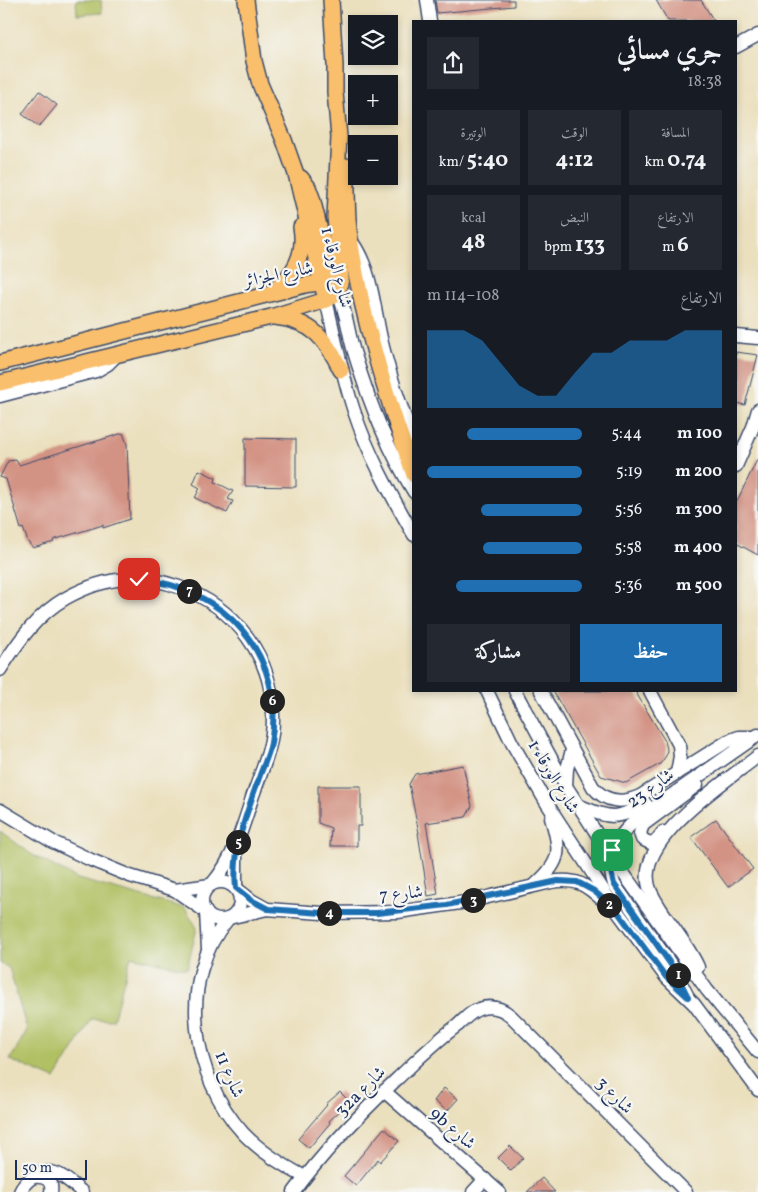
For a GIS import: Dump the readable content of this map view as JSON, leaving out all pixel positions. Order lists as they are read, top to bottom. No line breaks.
{"streets":{"main road":["شارع الورقاء 1","شارع الجزائر"],"street":["شارع 23","شارع 7","شارع 11","32a شارع","شارع 3","9b شارع"]},"crossings":[["شارع الورقاء 1","شارع الجزائر"],["شارع الورقاء 1","شارع 23"],["شارع الورقاء 1","شارع 7"],["شارع 7","شارع 11"],["شارع 11","32a شارع"],["32a شارع","شارع 3"],["32a شارع","9b شارع"]],"scale_bar":"50 m","page":{"map_buttons":["+","−"],"heading":["جري مسائي","18:38"],"stats":[["المسافة","0.74 km"],["الوقت","4:12"],["الوتيرة","5:40 /km"],["الارتفاع","6 m"],["النبض","133 bpm"],["kcal","48"]],"chart":["الارتفاع","108–114 m"],"list":[{"name":"100 m","note":"5:44"},{"name":"200 m","note":"5:19"},{"name":"300 m","note":"5:56"},{"name":"400 m","note":"5:58"},{"name":"500 m","note":"5:36"}],"pins":["7","6","5","3","2","4","1"],"buttons":["حفظ","مشاركة"],"scale":"50 m"}}
